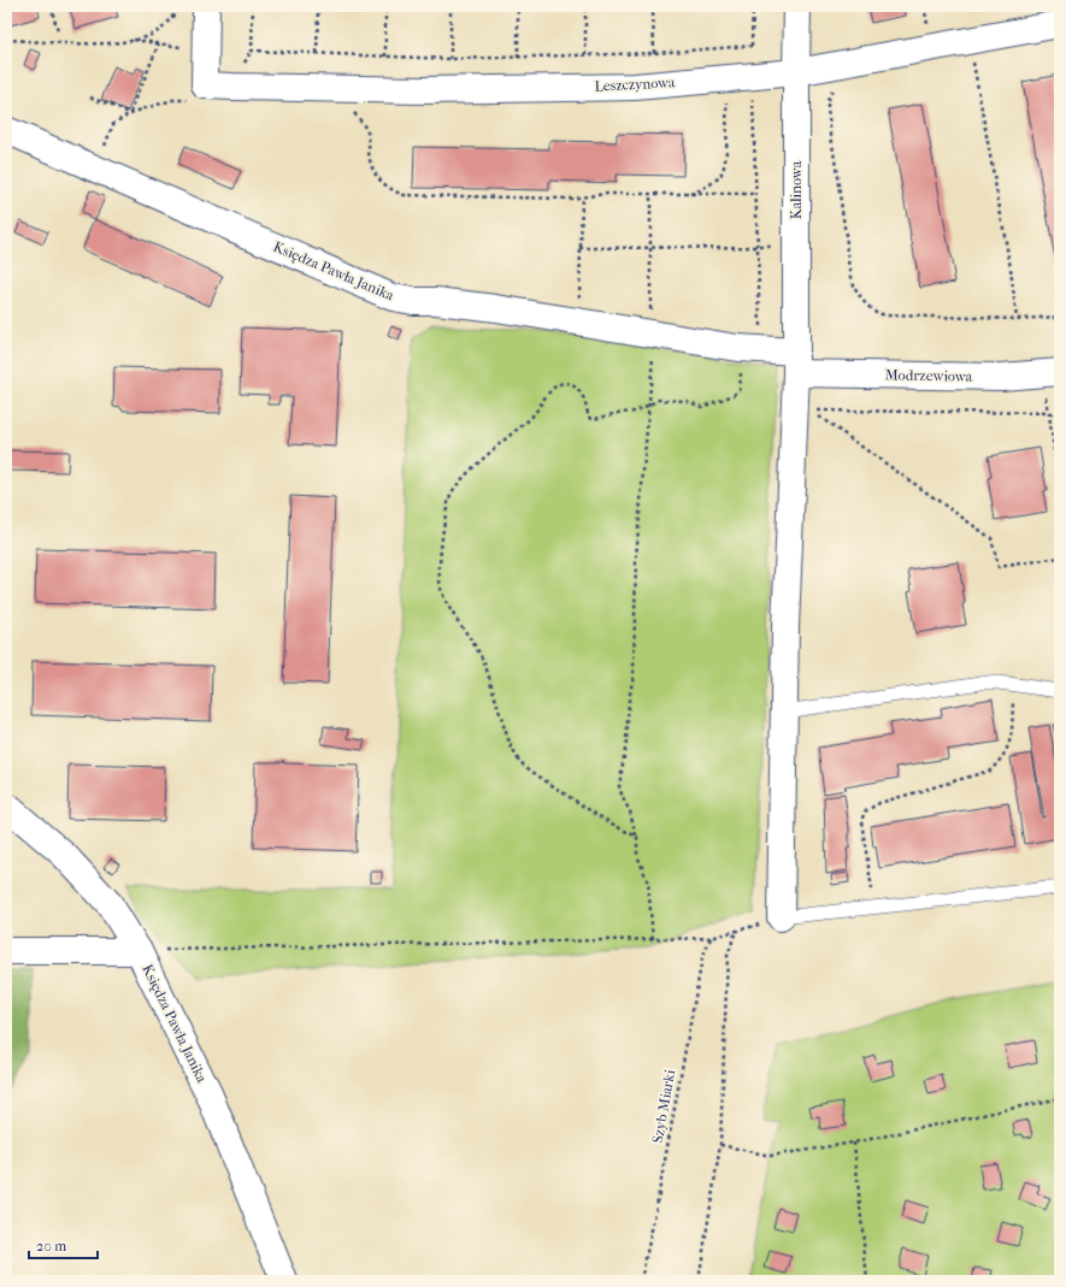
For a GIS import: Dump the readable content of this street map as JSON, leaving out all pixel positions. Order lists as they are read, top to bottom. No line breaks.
{"streets":{"street":["Leszczynowa","Kalinowa","Księdza Pawła Janika","Modrzewiowa"],"path":["Szyb Miarki"]},"crossings":[["Leszczynowa","Kalinowa"],["Kalinowa","Księdza Pawła Janika"],["Kalinowa","Modrzewiowa"],["Księdza Pawła Janika","Modrzewiowa"]],"scale_bar":"20 m"}
